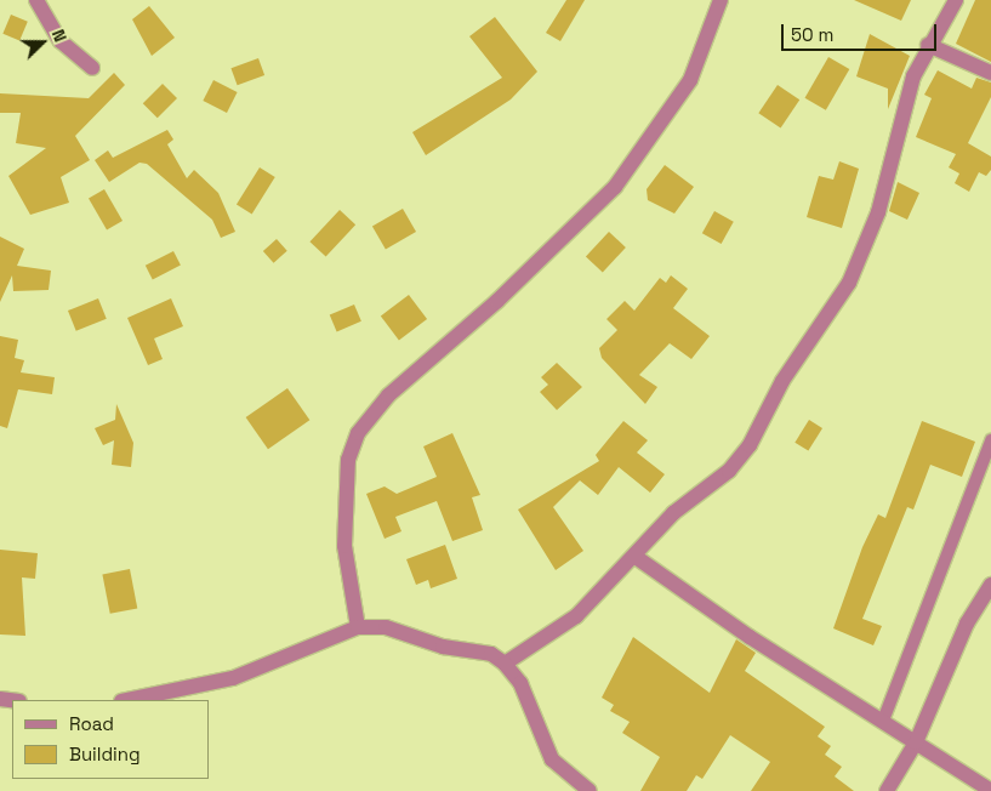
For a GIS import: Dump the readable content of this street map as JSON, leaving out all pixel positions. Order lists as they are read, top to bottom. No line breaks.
{"legend":["Road","Building"],"scale_bar":"50 m","north":"right"}
